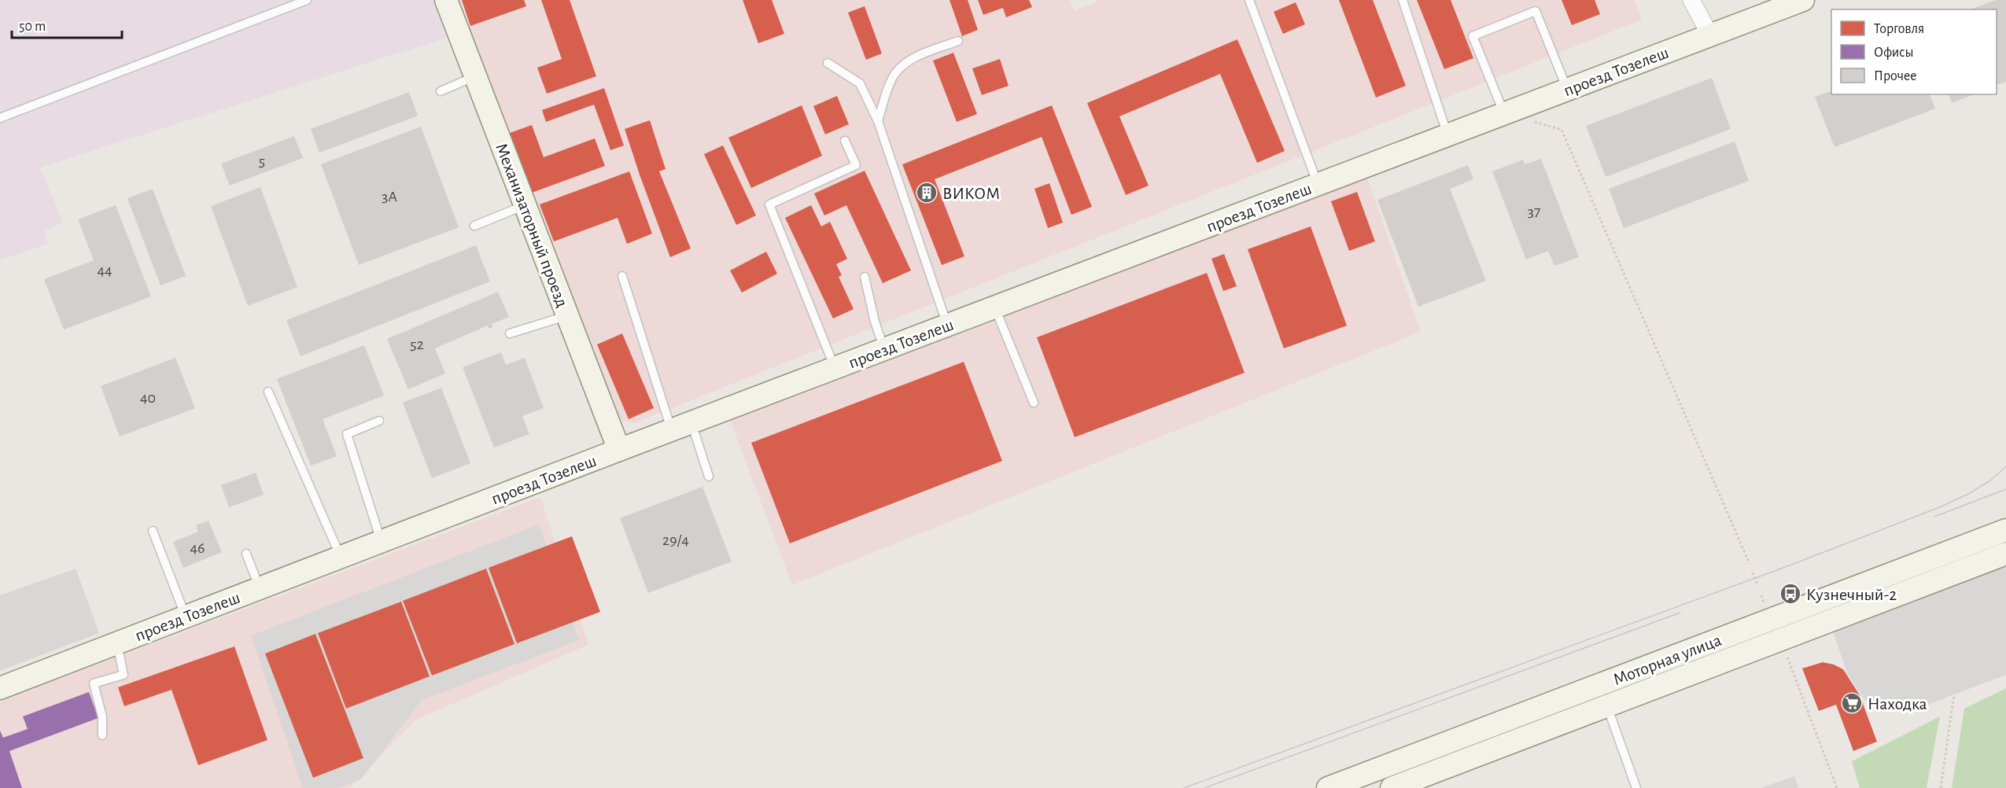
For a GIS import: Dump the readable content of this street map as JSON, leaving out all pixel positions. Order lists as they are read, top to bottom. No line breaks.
{"streets":{"street":["проезд Тозелеш","Механизаторный проезд","Моторная улица"]},"crossings":[["проезд Тозелеш","Механизаторный проезд"]],"places":{"building":["ВИКОМ"],"bus stop":["Кузнечный-2"],"supermarket":["Находка"]},"house_numbers":["5","3А","37","44","52","40","29/4","46"],"legend":["Торговля","Офисы","Прочее"],"scale_bar":"50 m"}
